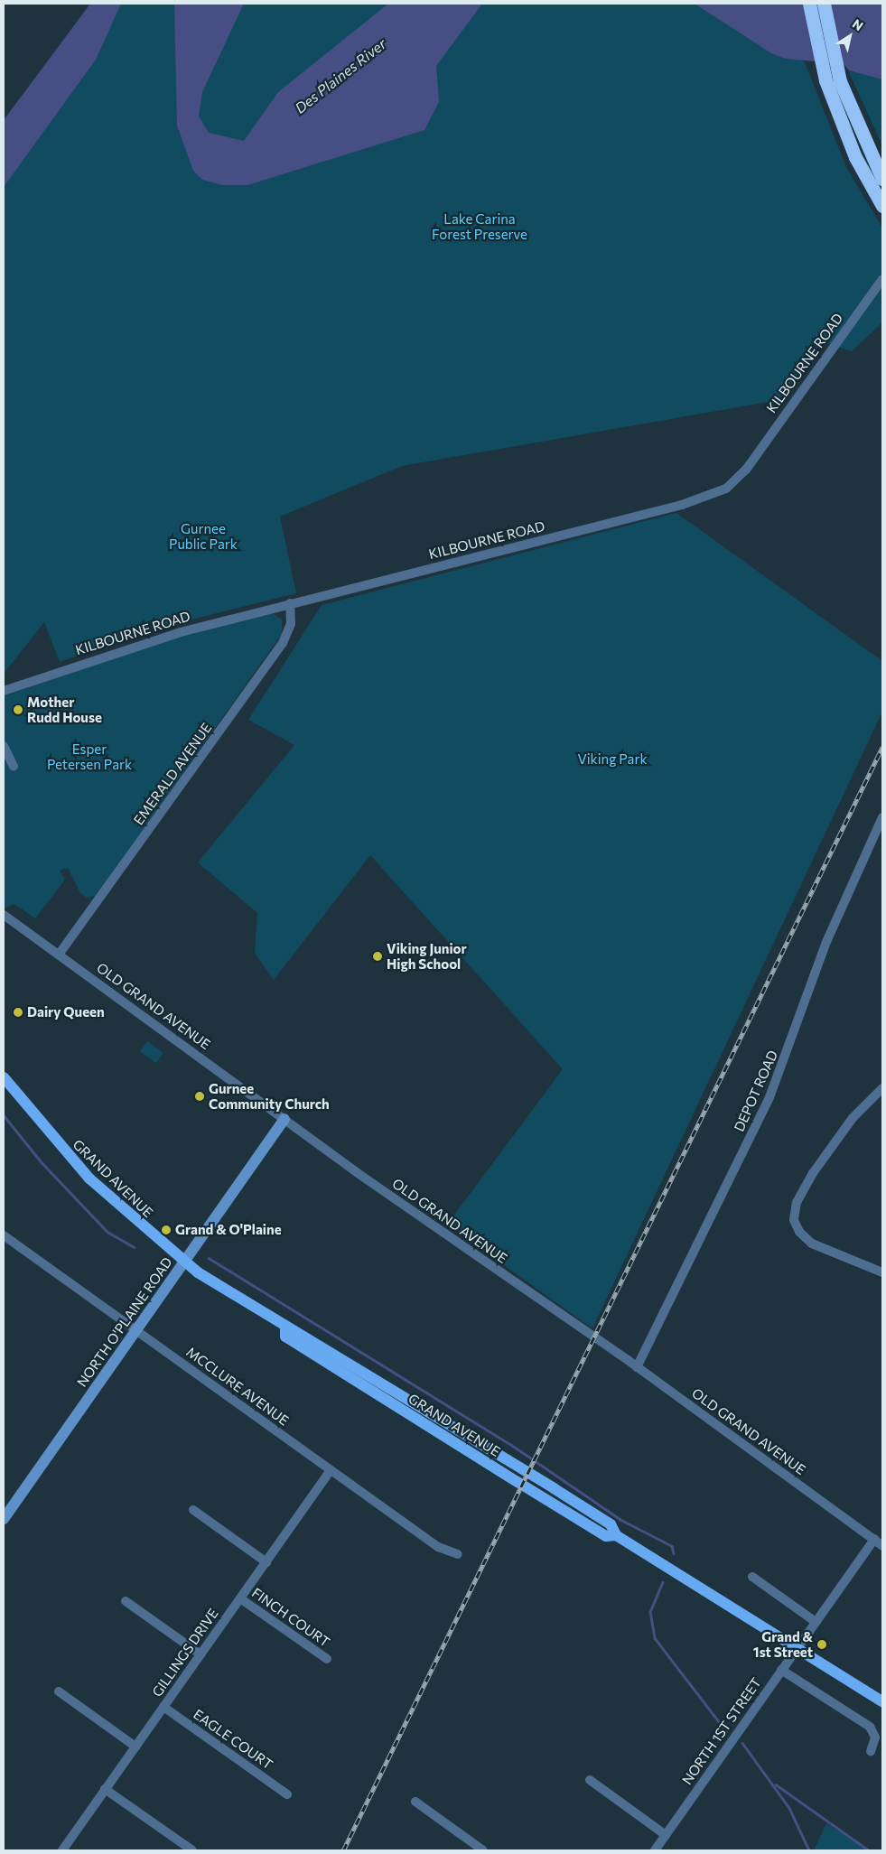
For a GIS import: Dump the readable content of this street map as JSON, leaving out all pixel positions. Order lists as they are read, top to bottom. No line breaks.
{"streets":{"main road":["GRAND AVENUE"],"street":["KILBOURNE ROAD","EMERALD AVENUE","OLD GRAND AVENUE","DEPOT ROAD","NORTH O'PLAINE ROAD","MCCLURE AVENUE","FINCH COURT","GILLINGS DRIVE","NORTH 1ST STREET","EAGLE COURT"]},"crossings":[["KILBOURNE ROAD","EMERALD AVENUE"],["EMERALD AVENUE","OLD GRAND AVENUE"],["OLD GRAND AVENUE","DEPOT ROAD"],["OLD GRAND AVENUE","NORTH O'PLAINE ROAD"],["OLD GRAND AVENUE","NORTH 1ST STREET"],["GRAND AVENUE","NORTH O'PLAINE ROAD"],["GRAND AVENUE","NORTH 1ST STREET"],["NORTH O'PLAINE ROAD","MCCLURE AVENUE"],["MCCLURE AVENUE","GILLINGS DRIVE"],["FINCH COURT","GILLINGS DRIVE"],["GILLINGS DRIVE","EAGLE COURT"]],"water":["Des Plaines River"],"parks":["Lake Carina Forest Preserve","Gurnee Public Park","Esper Petersen Park","Viking Park"],"places":["Mother Rudd House","Viking Junior High School","Dairy Queen","Gurnee Community Church","Grand & O'Plaine","Grand & 1st Street"],"north":"top right"}
